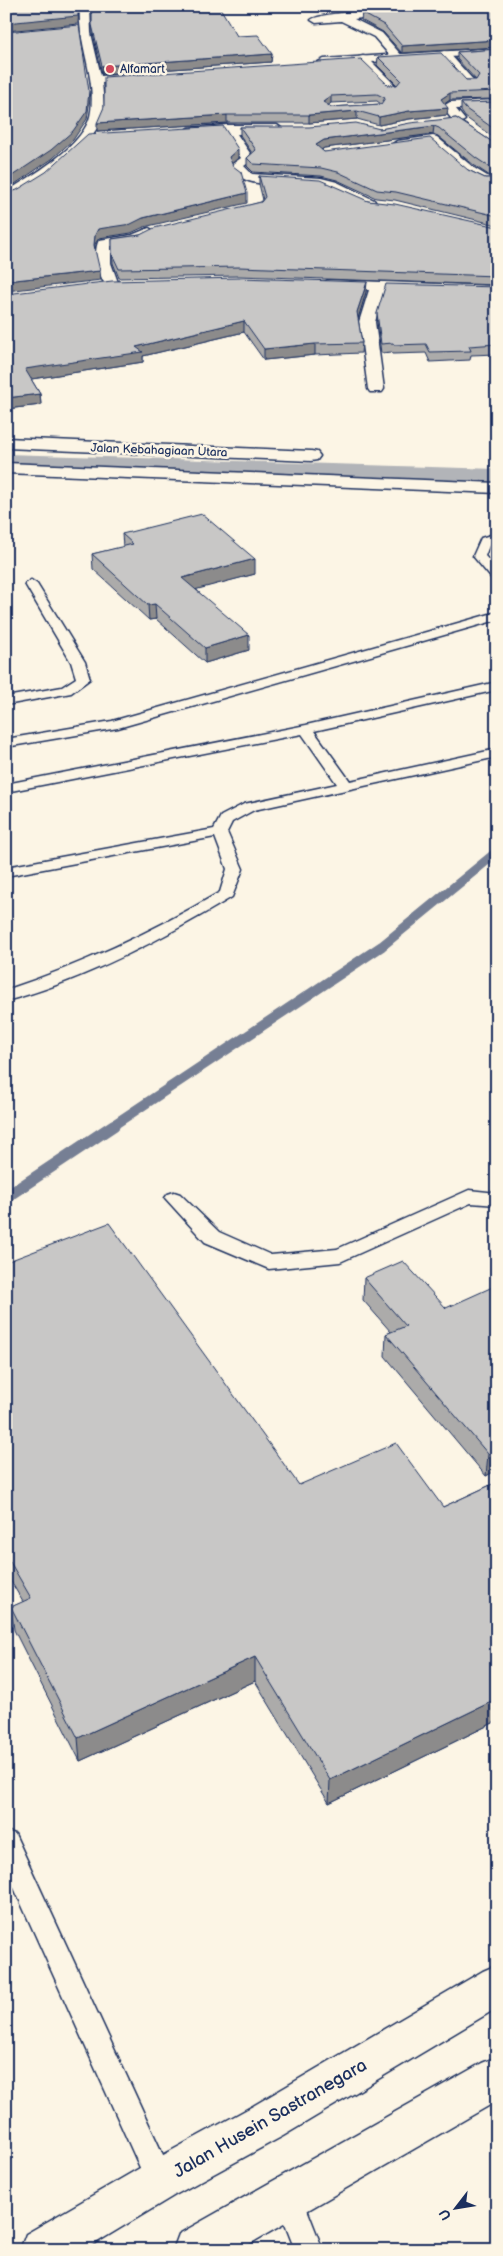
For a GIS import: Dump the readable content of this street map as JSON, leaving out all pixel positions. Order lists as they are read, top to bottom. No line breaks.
{"streets":{"street":["Jalan Kebahagiaan Utara","Jalan Husein Sastranegara"]},"places":["Alfamart"],"north":"bottom left"}
